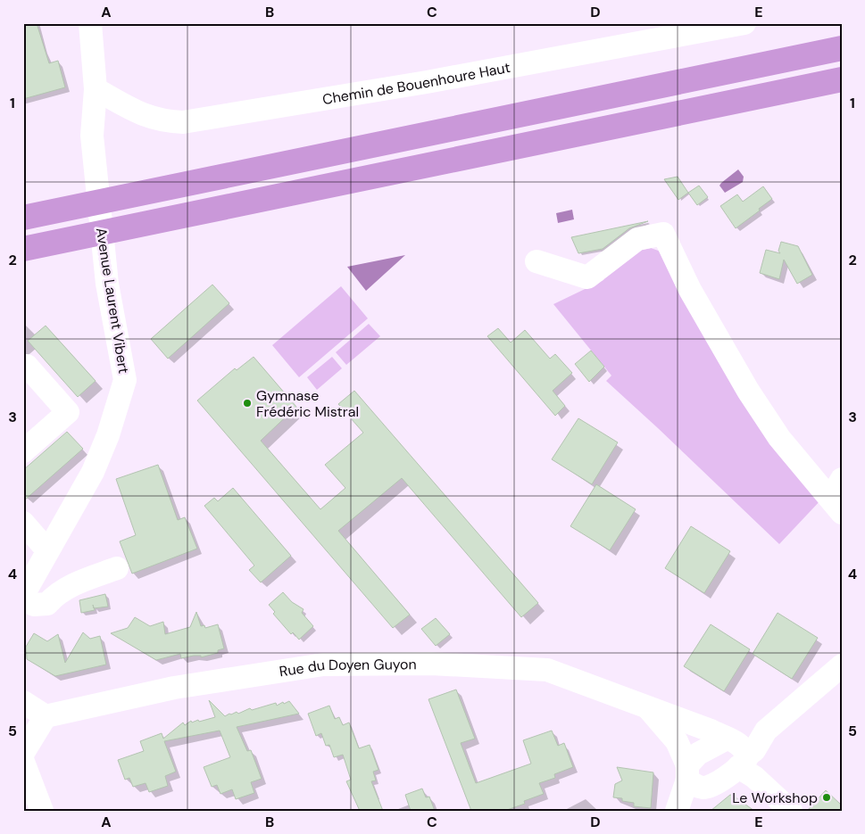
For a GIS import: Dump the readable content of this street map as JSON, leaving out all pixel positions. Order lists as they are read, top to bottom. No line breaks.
{"streets":{"street":["Chemin de Bouenhoure Haut","Avenue Laurent Vibert","Rue du Doyen Guyon"]},"crossings":[["Chemin de Bouenhoure Haut","Avenue Laurent Vibert"]],"places":["Gymnase Frédéric Mistral","Le Workshop"],"grid":{"columns":["A","B","C","D","E"],"rows":["1","2","3","4","5"]}}
